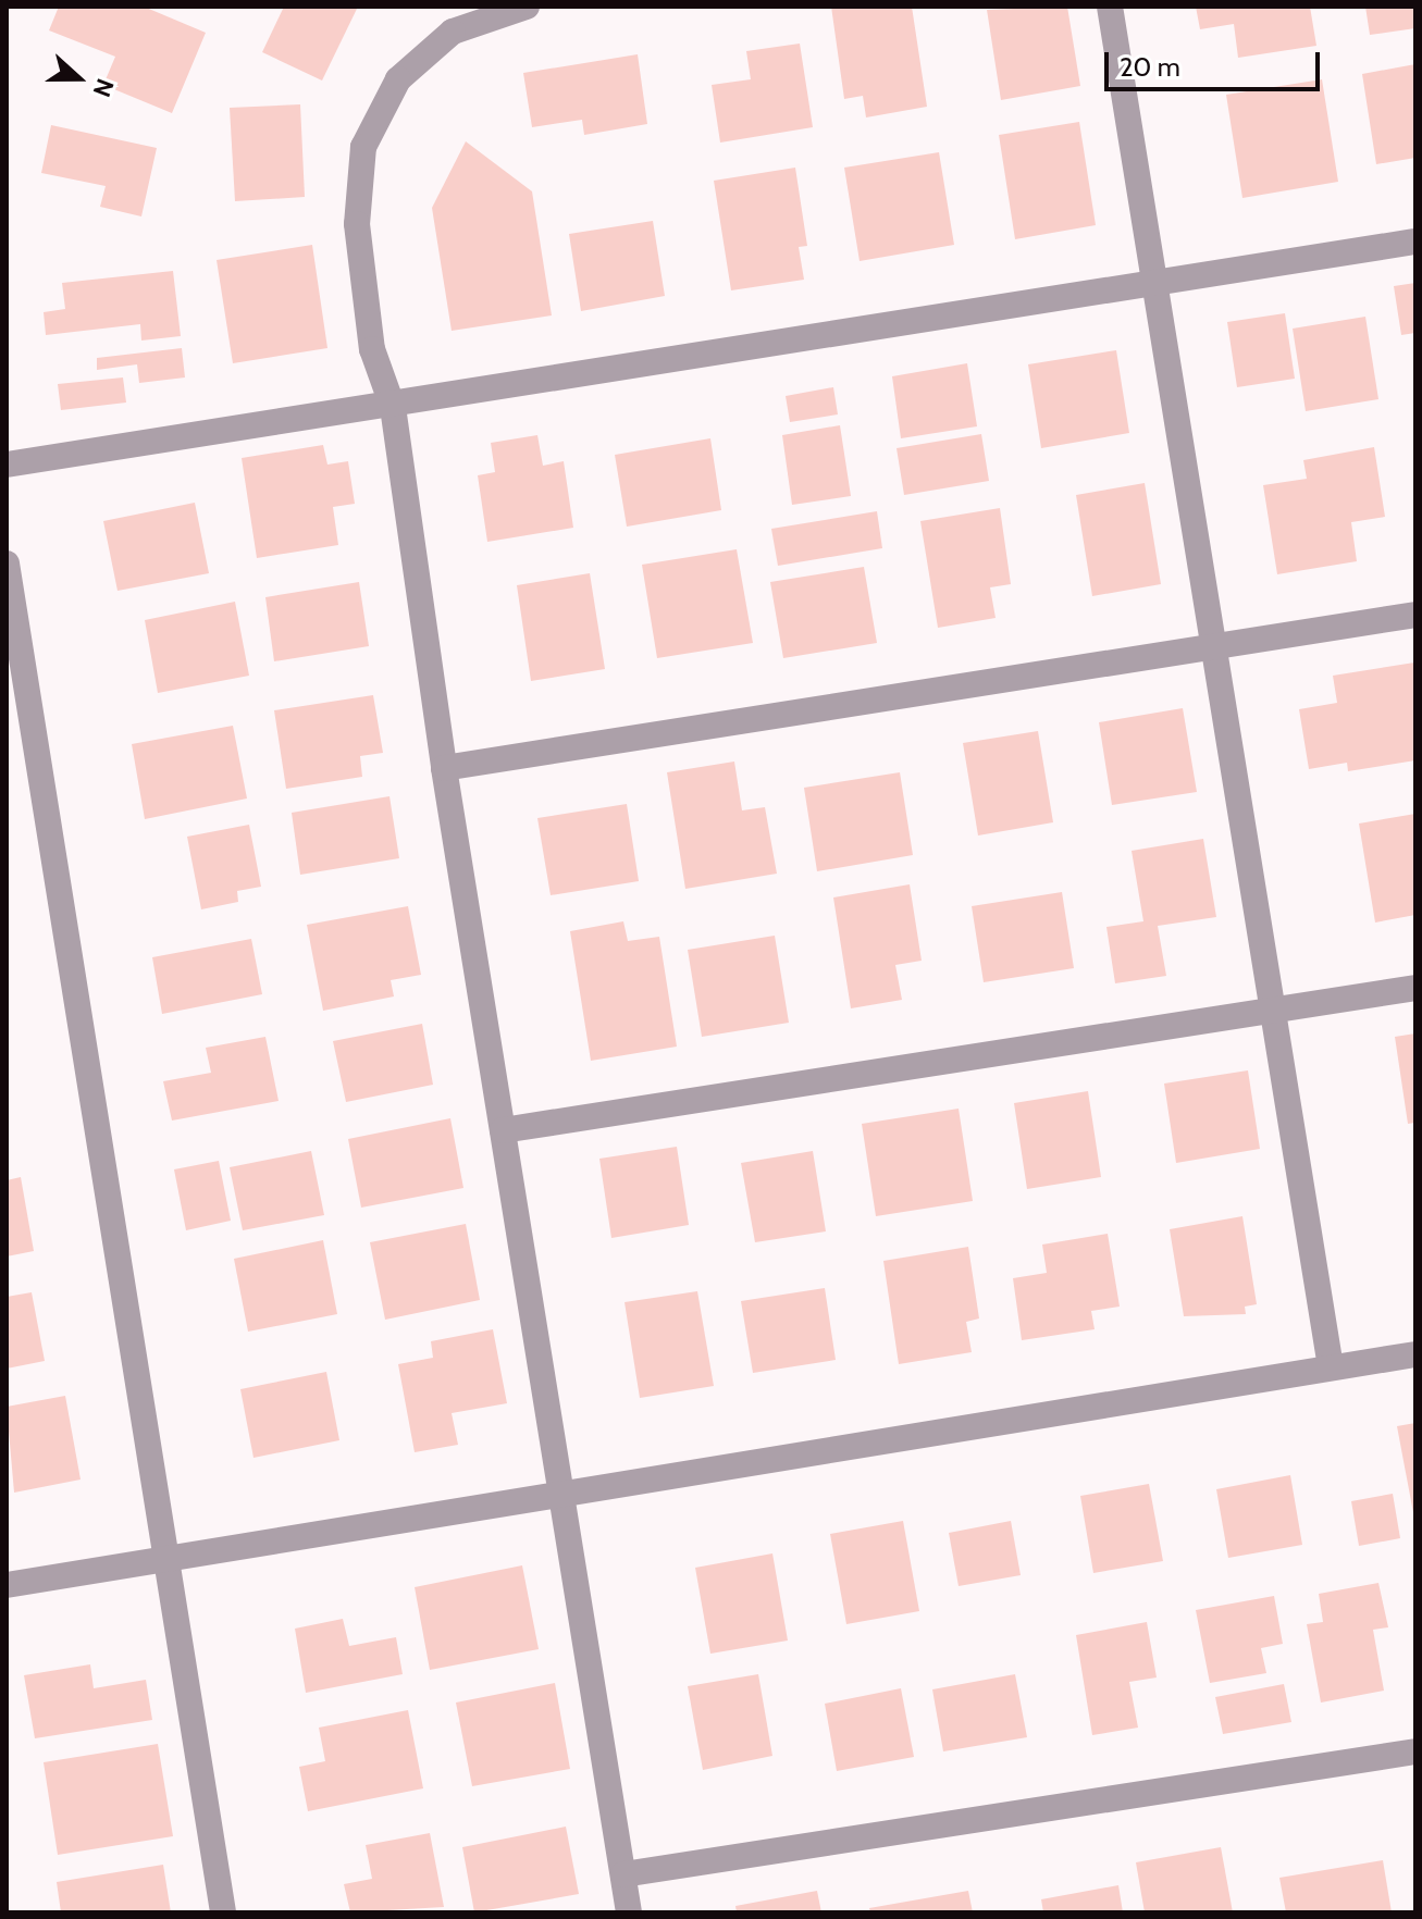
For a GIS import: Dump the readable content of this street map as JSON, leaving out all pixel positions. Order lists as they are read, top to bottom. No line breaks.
{"scale_bar":"20 m","north":"right"}
